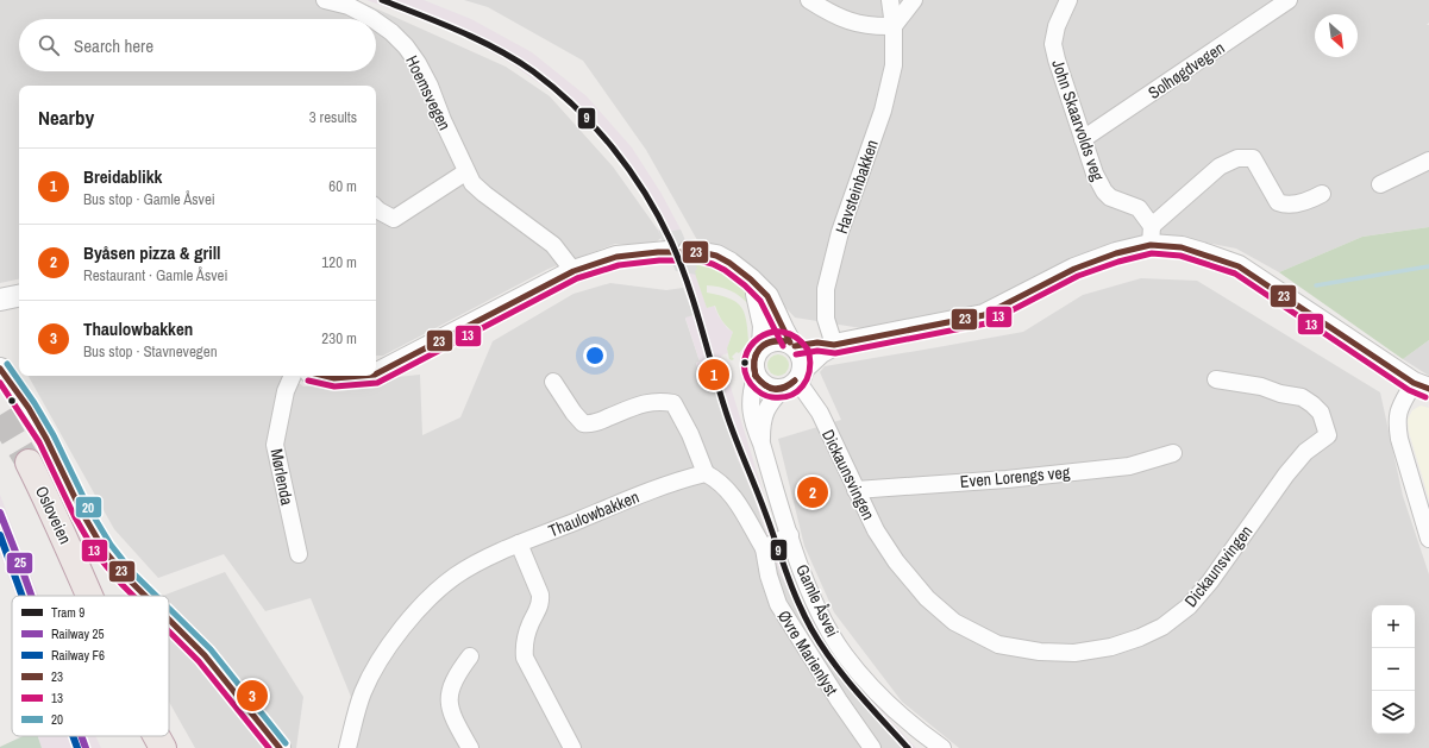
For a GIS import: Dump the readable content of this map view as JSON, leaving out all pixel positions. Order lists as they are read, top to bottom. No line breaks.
{"streets":{"highway":["Osloveien"],"street":["Solhøgdvegen","Hoemsvegen","John Skaarvolds veg","Havsteinbakken","Dickaunsvingen","Mørlenda","Even Lorengs veg","Thaulowbakken","Gamle Åsvei","Øvre Marienlyst"]},"crossings":[["Solhøgdvegen","John Skaarvolds veg"],["Dickaunsvingen","Even Lorengs veg"],["Dickaunsvingen","Gamle Åsvei"]],"lines":["tram line 9","transit line 23","transit line 13","transit line 20","rail line 25","rail line F6"],"legend":["Tram 9","Railway 25","Railway F6","23","13","20"],"north":"bottom right","page":{"search":"Search here","heading":["Nearby","3 results"],"list":[{"mark":"1","name":"Breidablikk","note":"Bus stop · Gamle Åsvei","value":"60 m"},{"mark":"2","name":"Byåsen pizza & grill","note":"Restaurant · Gamle Åsvei","value":"120 m"},{"mark":"3","name":"Thaulowbakken","note":"Bus stop · Stavnevegen","value":"230 m"}],"pins":["1","2","3"],"map_buttons":["+","−"]}}
